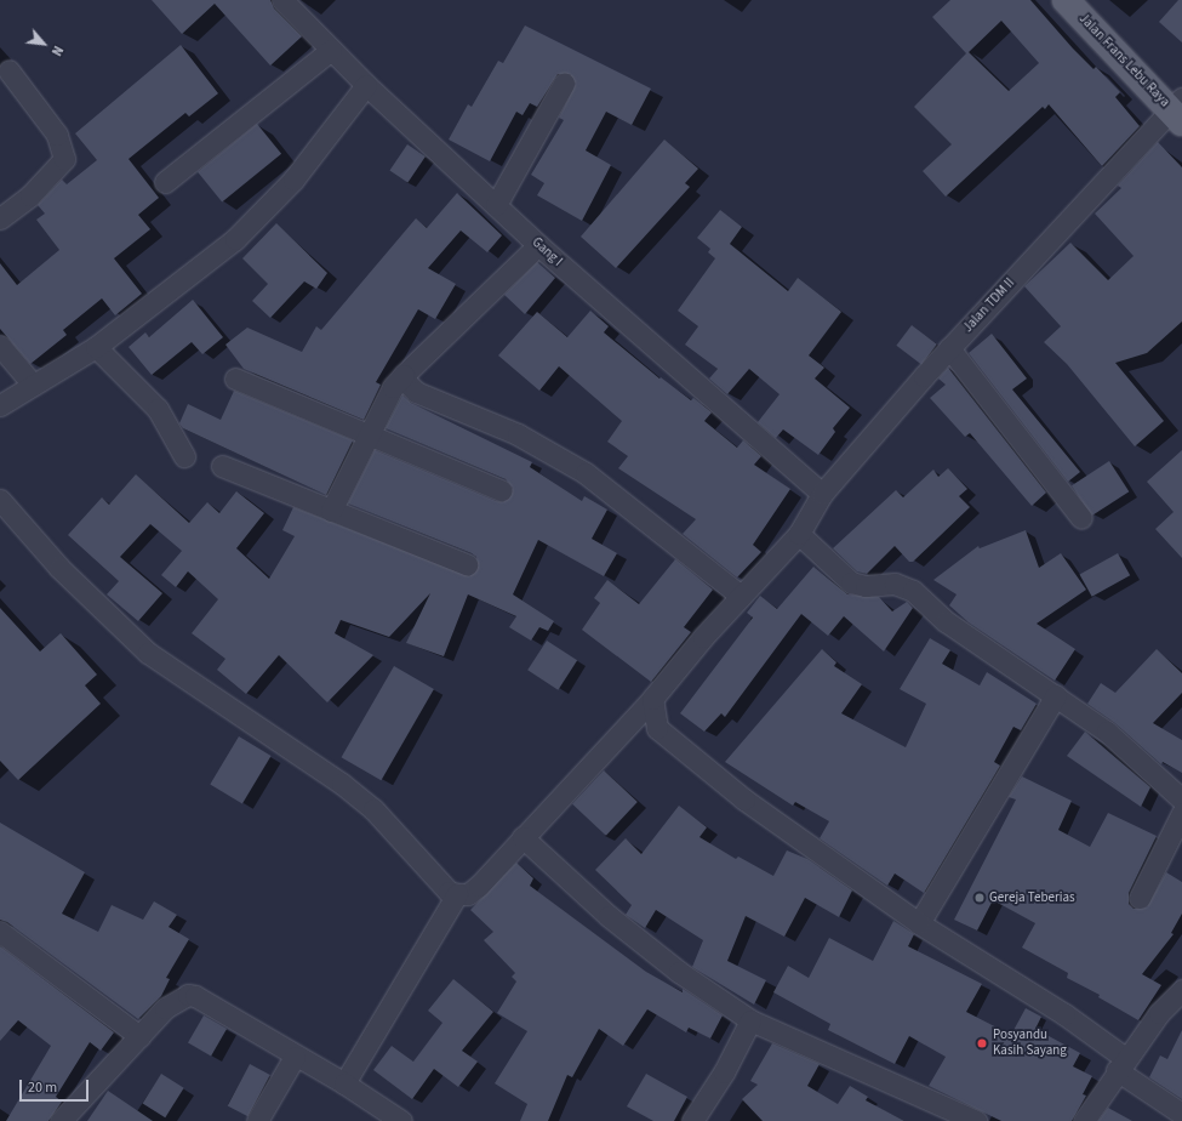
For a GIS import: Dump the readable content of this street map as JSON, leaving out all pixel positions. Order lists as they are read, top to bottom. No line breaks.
{"streets":{"main road":["Jalan Frans Lebu Raya"],"street":["Gang I","Jalan TDM II"]},"crossings":[["Jalan Frans Lebu Raya","Jalan TDM II"],["Gang I","Jalan TDM II"]],"places":["Gereja Teberias","Posyandu Kasih Sayang"],"scale_bar":"20 m","north":"bottom right"}
